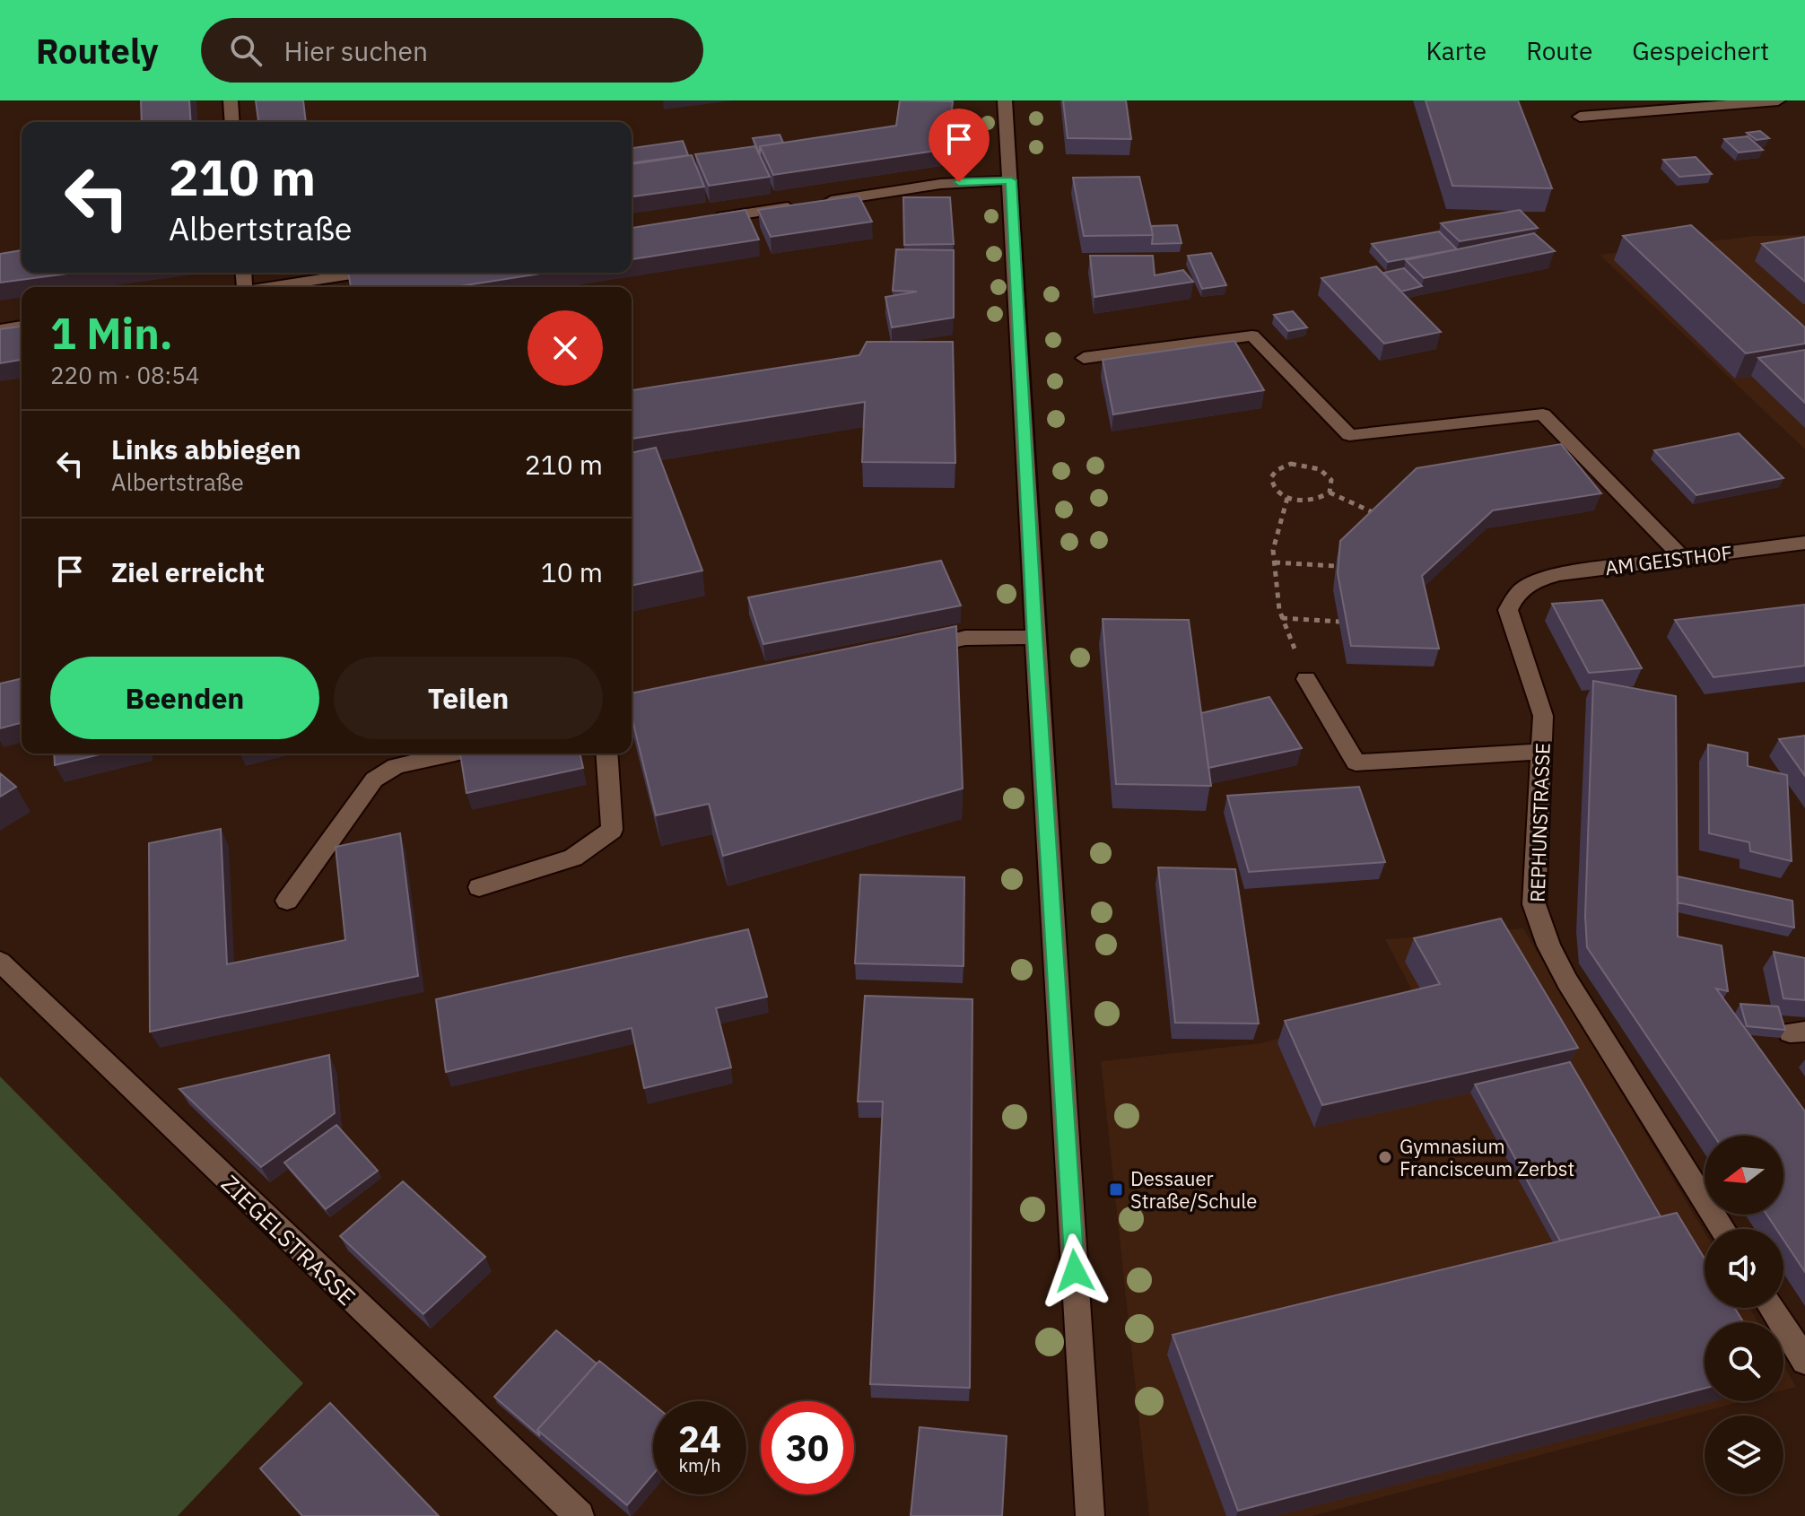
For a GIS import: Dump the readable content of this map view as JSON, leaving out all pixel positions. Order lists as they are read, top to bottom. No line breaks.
{"streets":{"street":["AM GEISTHOF","REPHUNSTRASSE","ZIEGELSTRASSE"]},"crossings":[["AM GEISTHOF","REPHUNSTRASSE"]],"places":{"other":["Gymnasium Francisceum Zerbst"],"transit":["Dessauer Straße/Schule"]},"north":"left","page":{"header":"Routely","search":"Hier suchen","nav":["Karte","Route","Gespeichert"],"turn":["210 m","Albertstraße"],"heading":["1 Min.","220 m · 08:54"],"list":[{"name":"Links abbiegen","note":"Albertstraße","value":"210 m"},{"name":"Ziel erreicht","value":"10 m"}],"buttons":["Beenden","Teilen"],"speed":"24 km/h","limit":"30"}}
